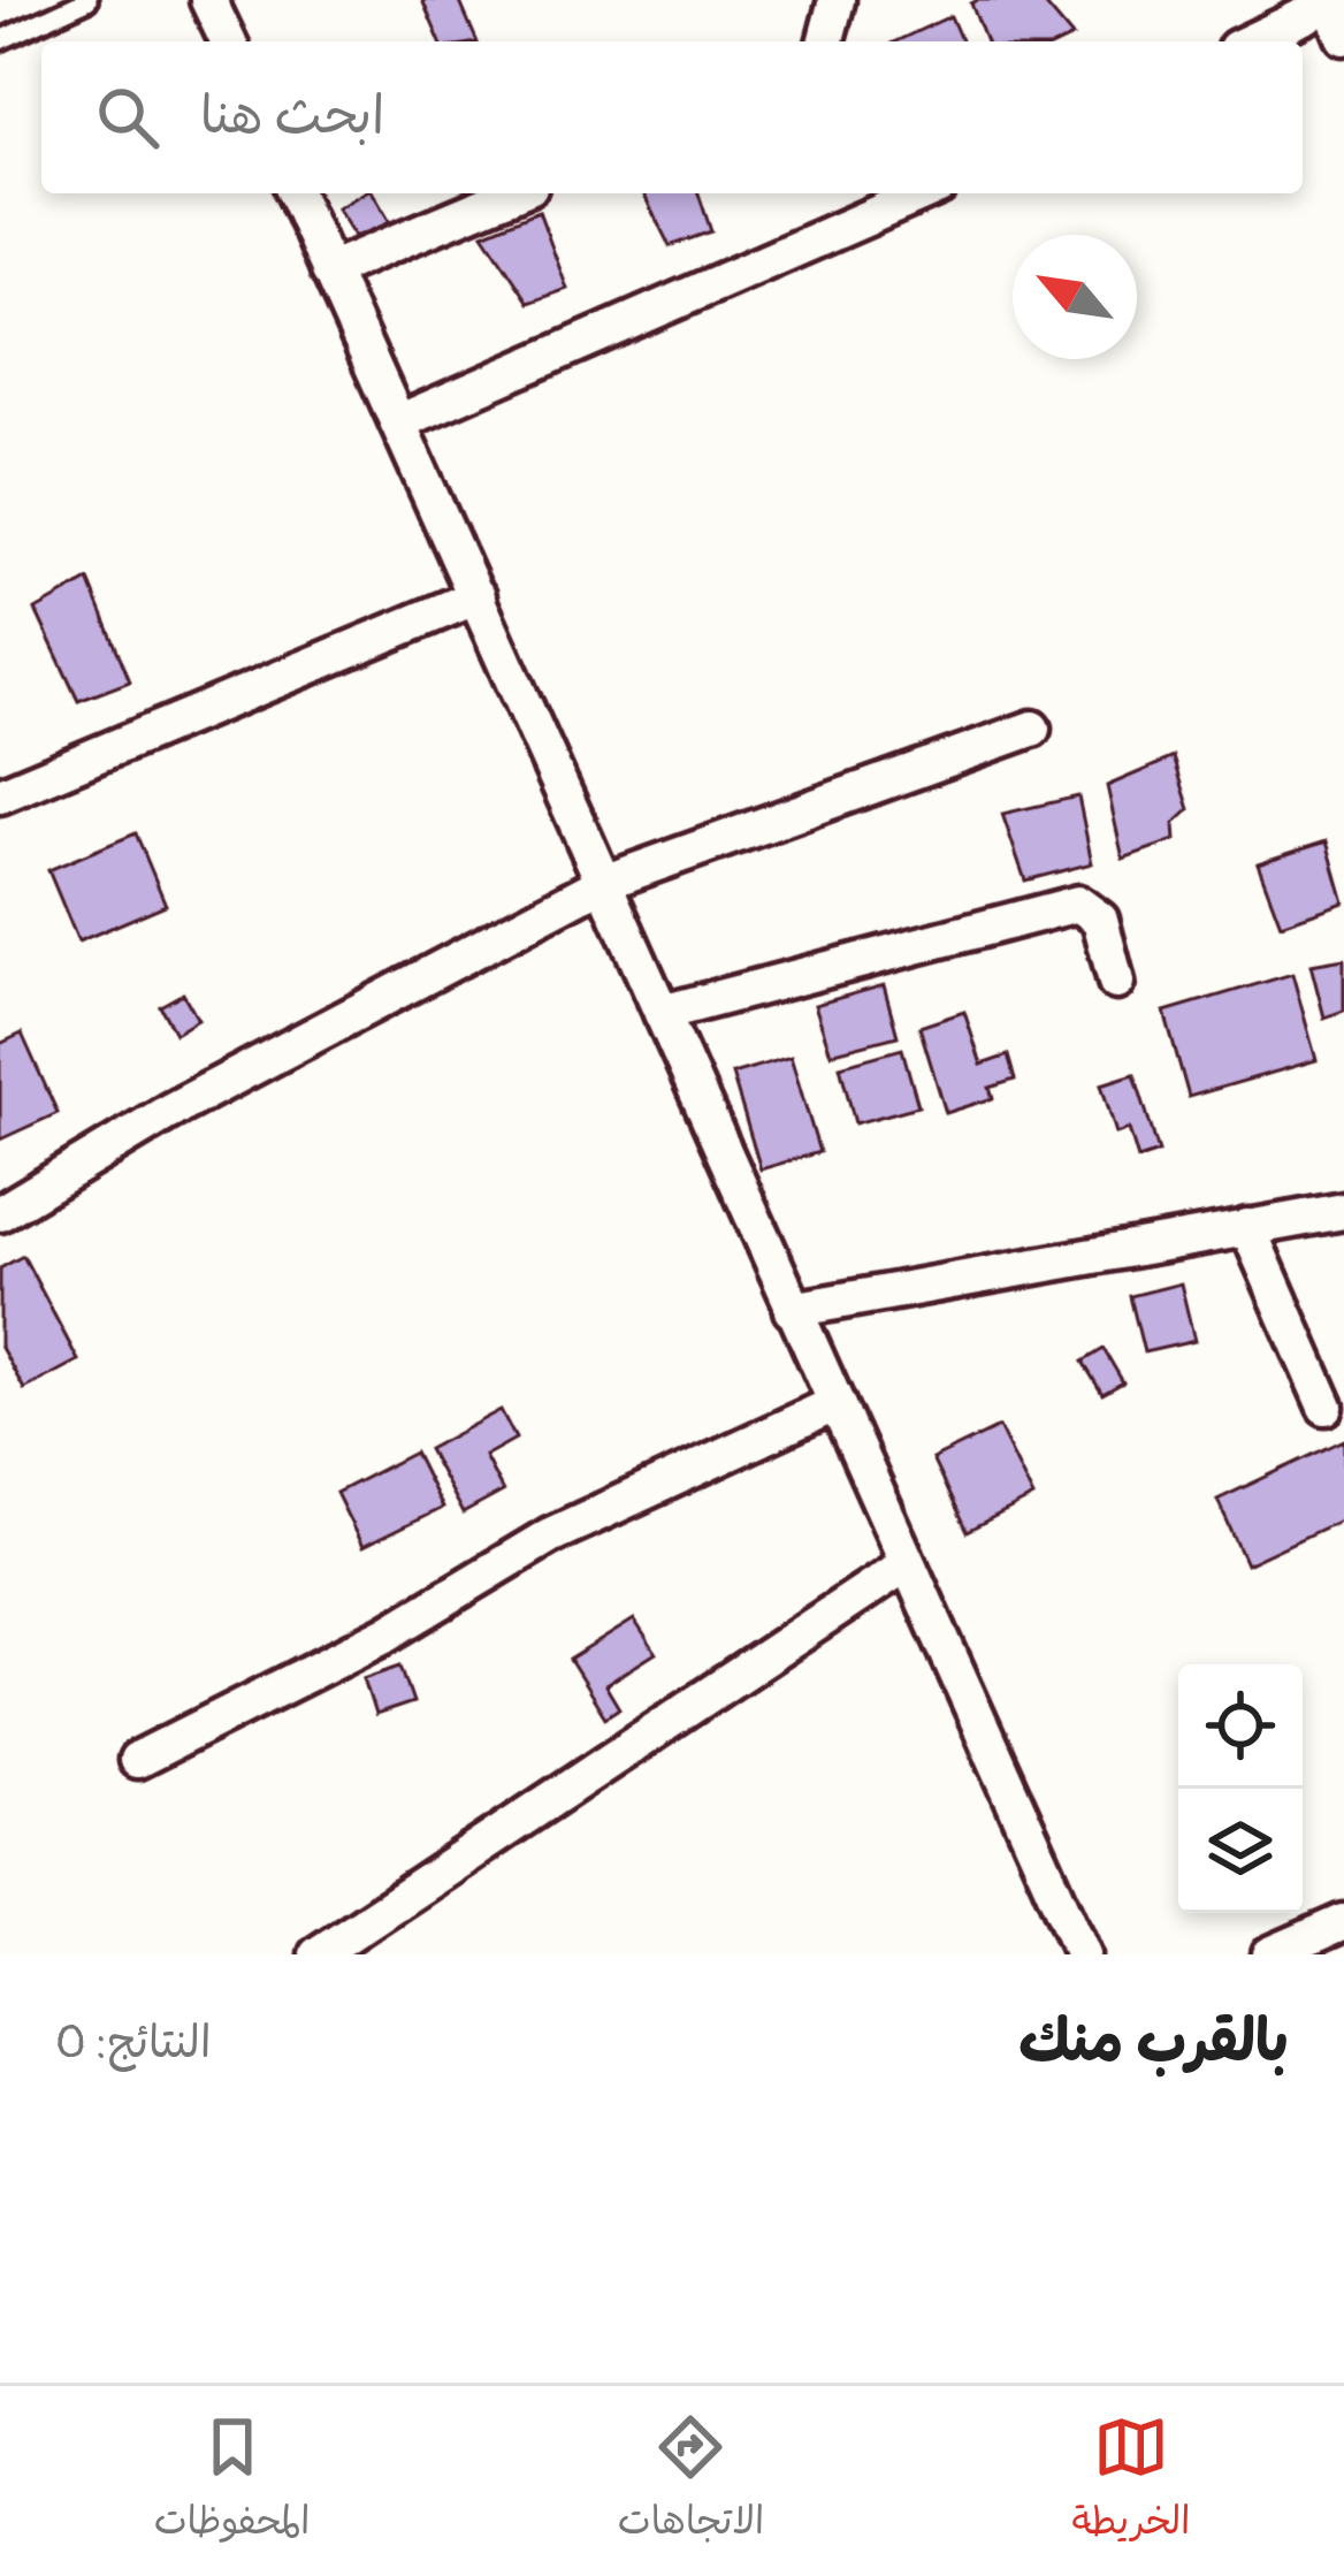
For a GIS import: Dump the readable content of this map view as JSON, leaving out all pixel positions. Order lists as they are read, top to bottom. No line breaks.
{"north":"top left","page":{"search":"ابحث هنا","heading":["بالقرب منك","النتائج: 0"],"nav":["الخريطة","الاتجاهات","المحفوظات"]}}
